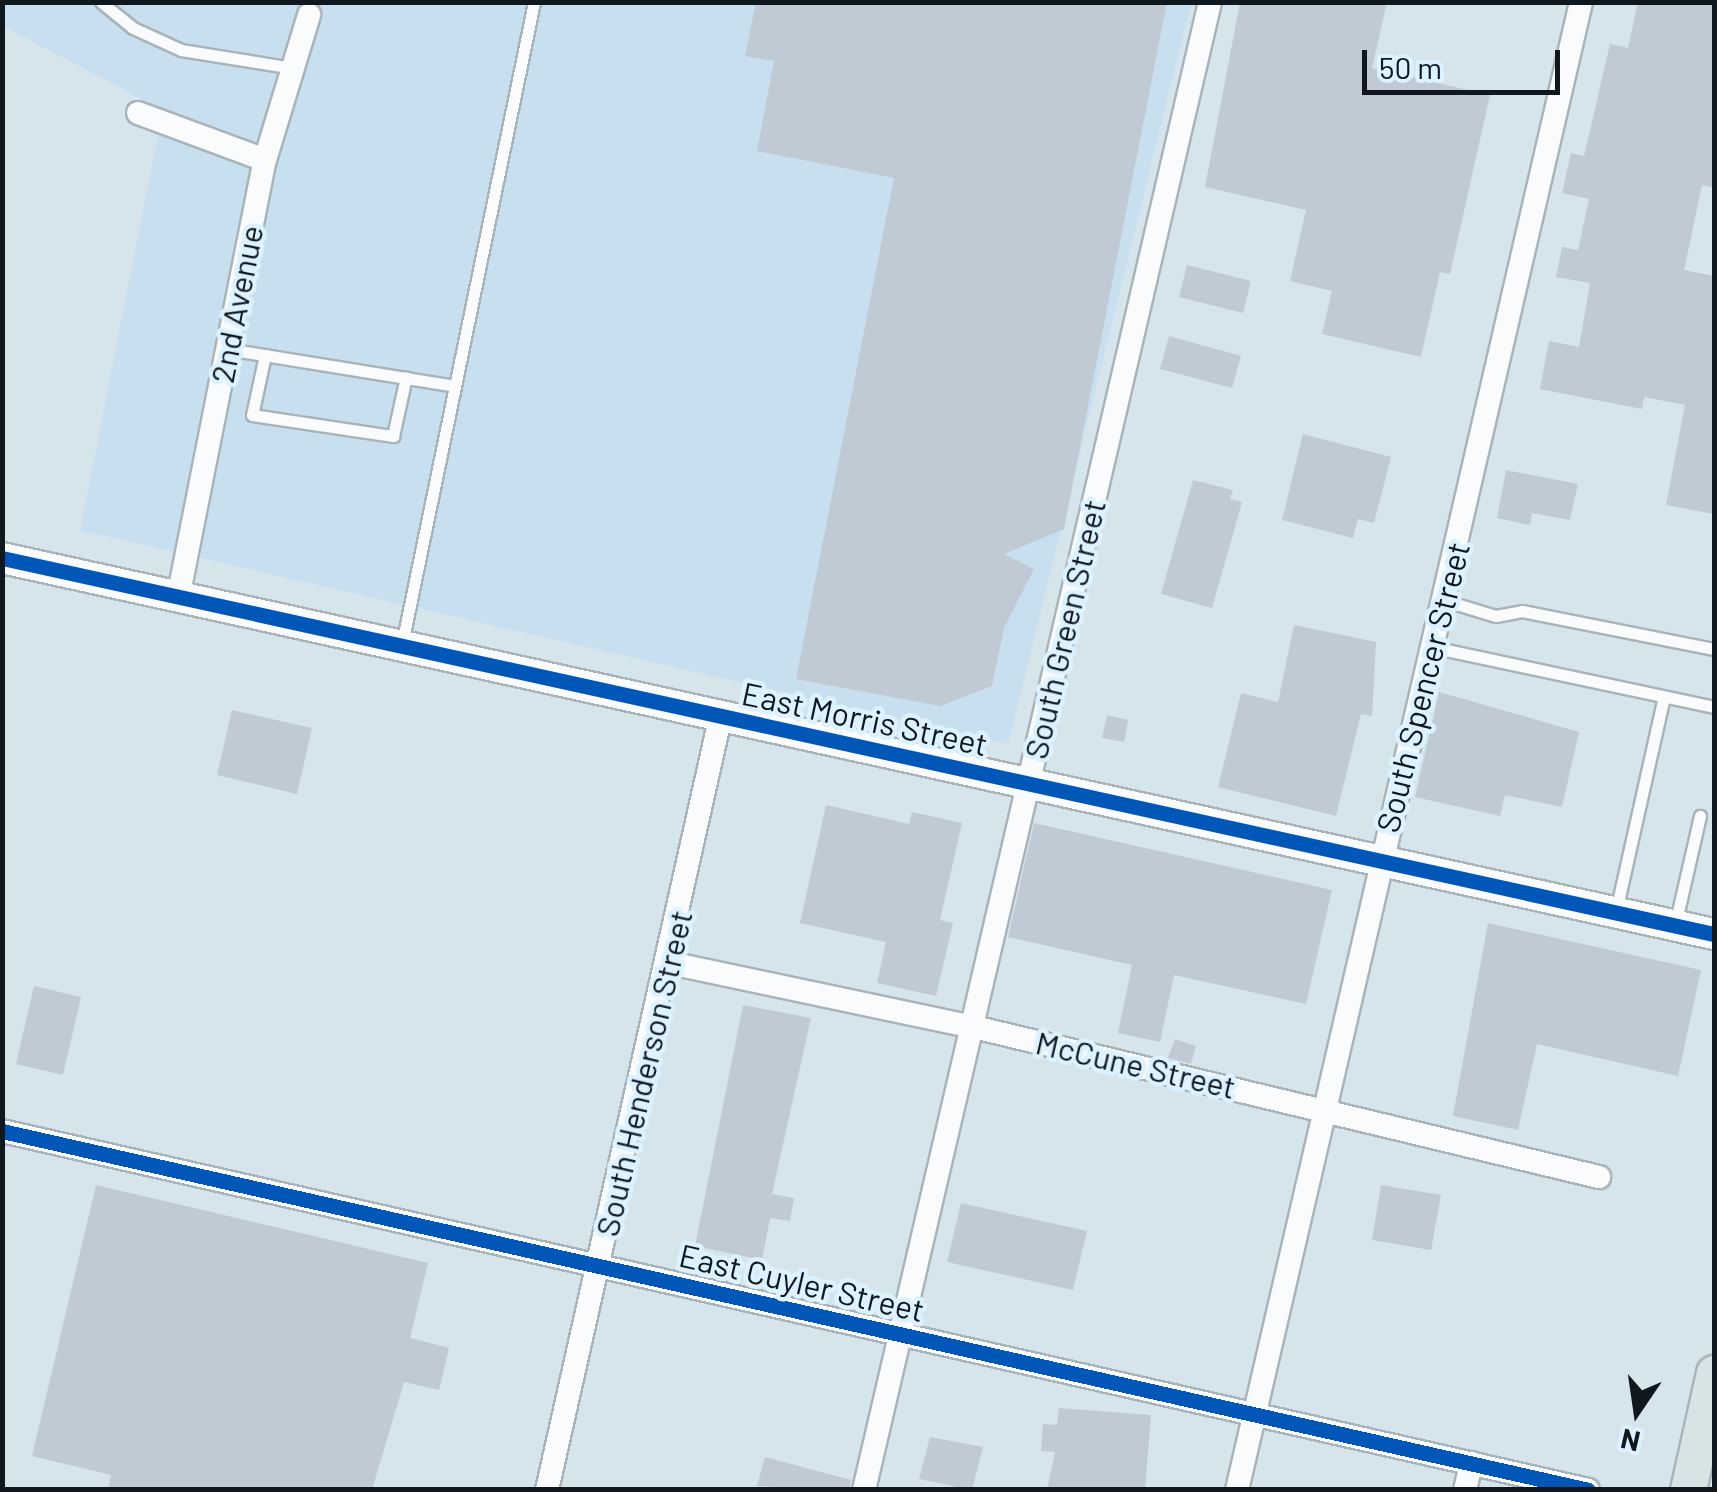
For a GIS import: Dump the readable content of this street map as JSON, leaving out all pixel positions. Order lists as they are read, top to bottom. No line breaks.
{"streets":{"main road":["East Morris Street"],"street":["2nd Avenue","South Green Street","South Spencer Street","McCune Street","South Henderson Street","East Cuyler Street"]},"crossings":[["2nd Avenue","East Morris Street"],["South Green Street","East Morris Street"],["South Green Street","McCune Street"],["South Green Street","East Cuyler Street"],["South Spencer Street","East Morris Street"],["South Spencer Street","McCune Street"],["South Spencer Street","East Cuyler Street"],["East Morris Street","South Henderson Street"],["McCune Street","South Henderson Street"],["South Henderson Street","East Cuyler Street"]],"scale_bar":"50 m","north":"bottom"}
